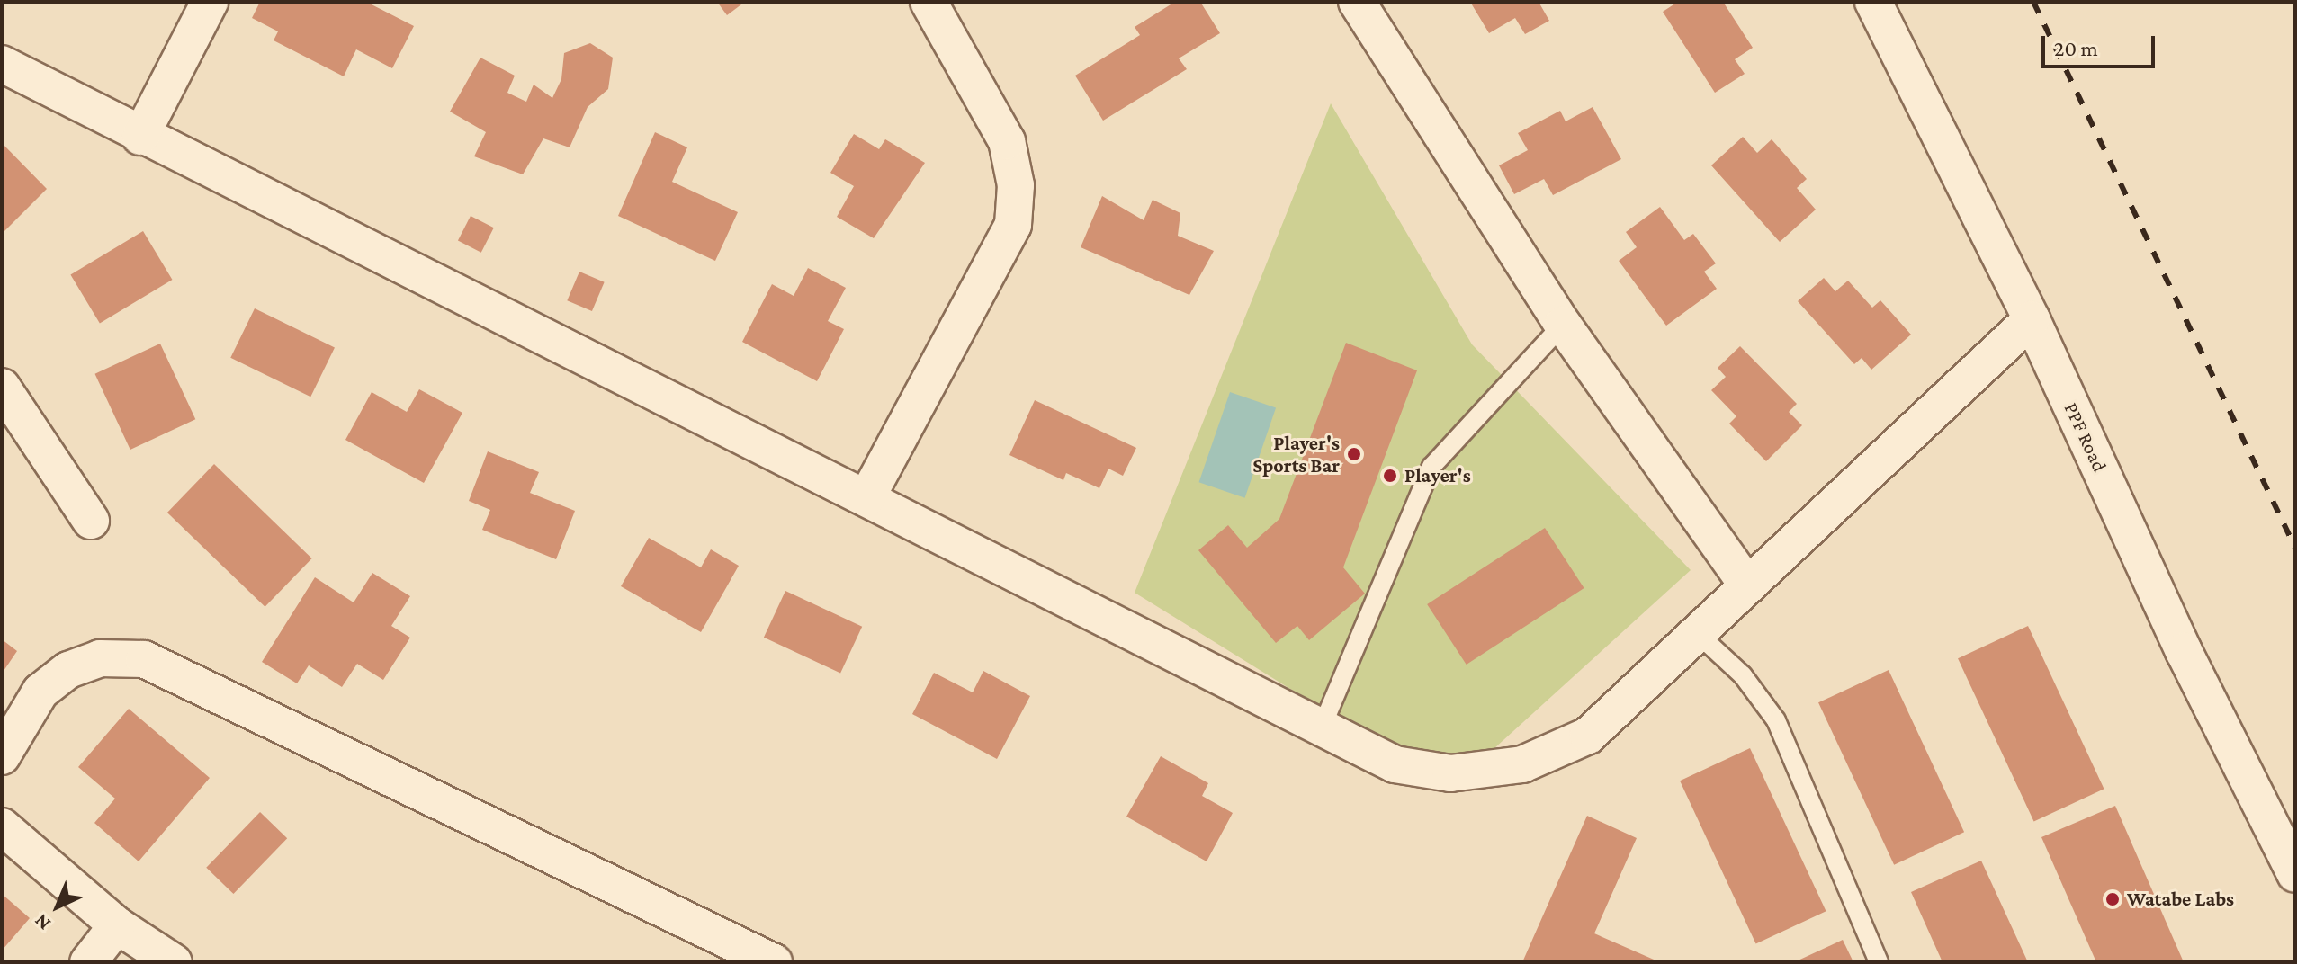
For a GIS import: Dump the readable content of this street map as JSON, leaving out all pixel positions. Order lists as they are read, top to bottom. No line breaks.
{"streets":{"street":["PPF Road"]},"places":["Player's Sports Bar","Player's","Watabe Labs"],"scale_bar":"20 m","north":"bottom left"}
